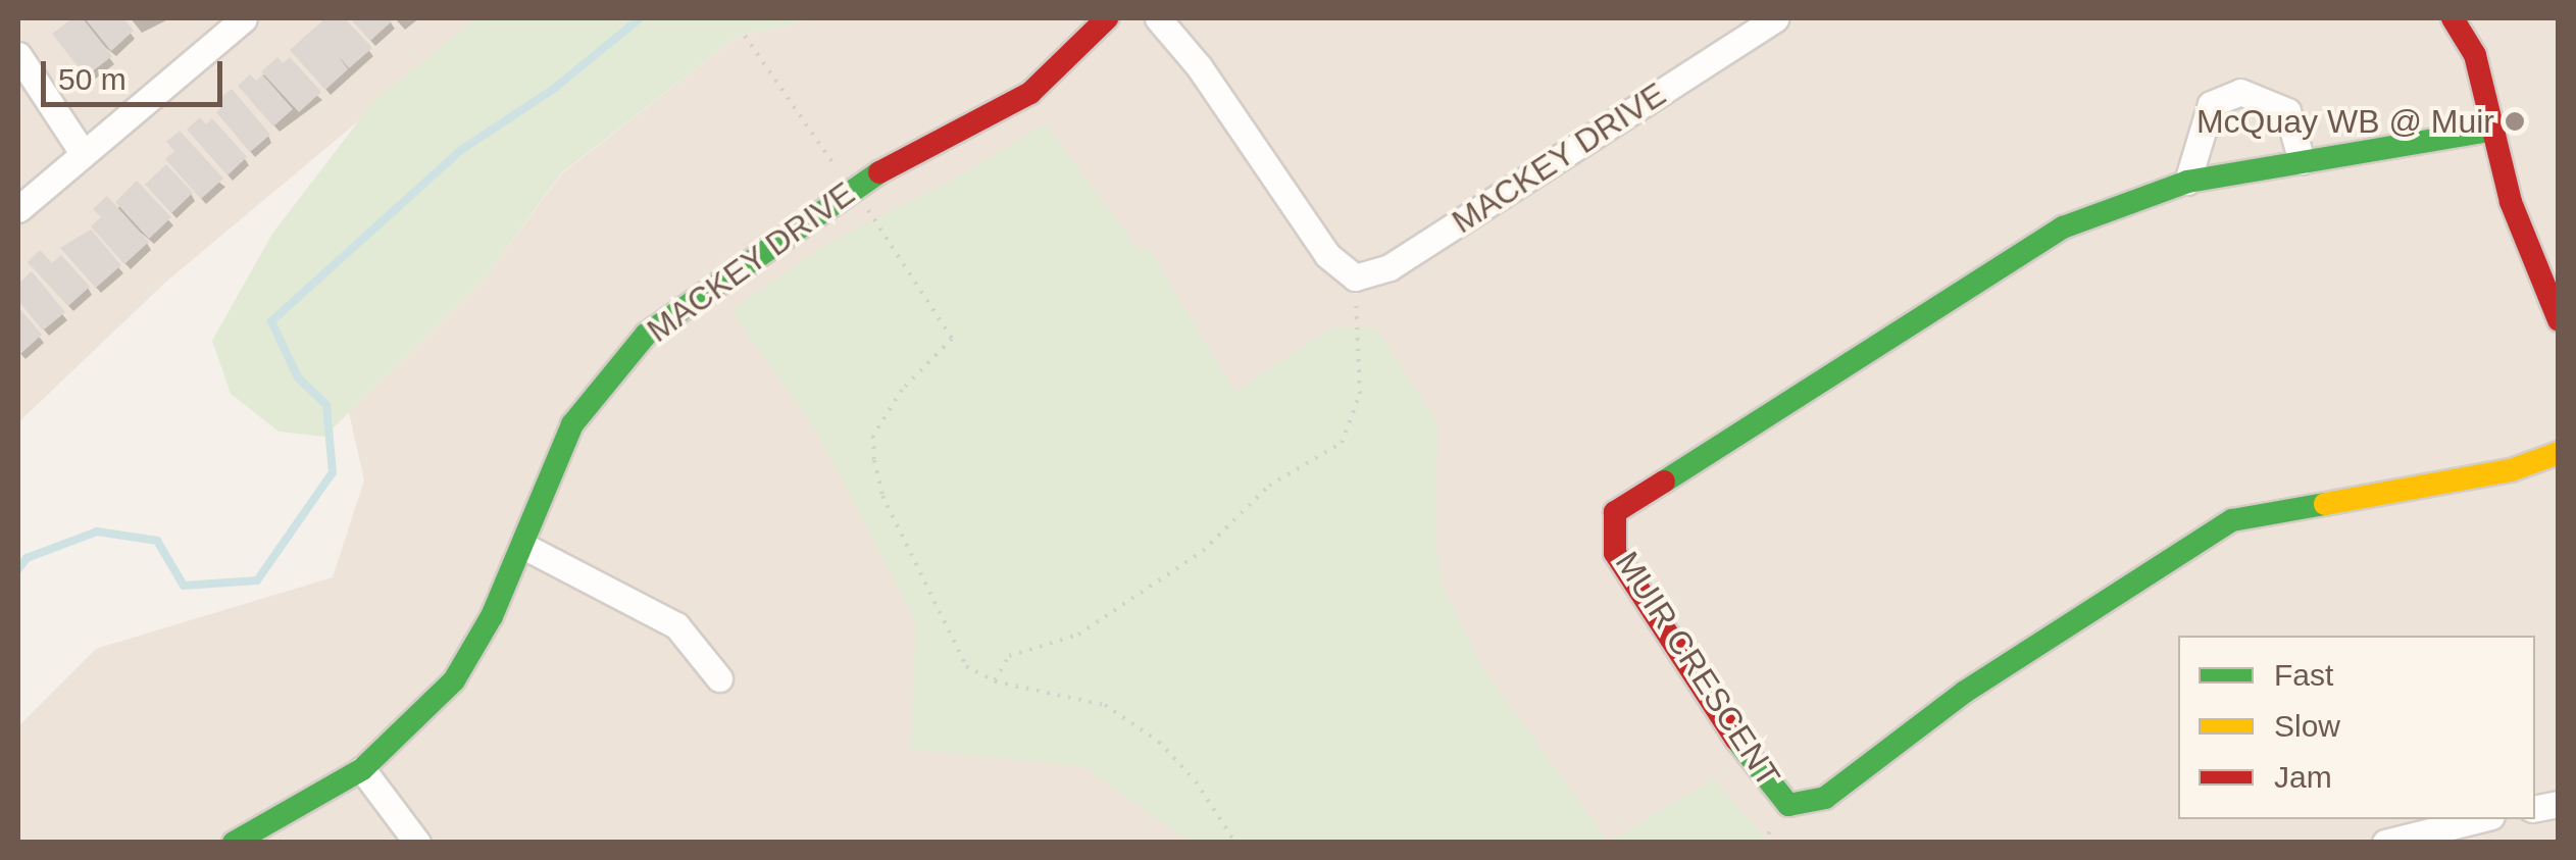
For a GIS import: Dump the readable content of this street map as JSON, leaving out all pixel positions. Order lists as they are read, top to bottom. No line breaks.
{"streets":{"street":["MACKEY DRIVE","MUIR CRESCENT"]},"places":["McQuay WB @ Muir"],"legend":["Fast","Slow","Jam"],"scale_bar":"50 m"}
